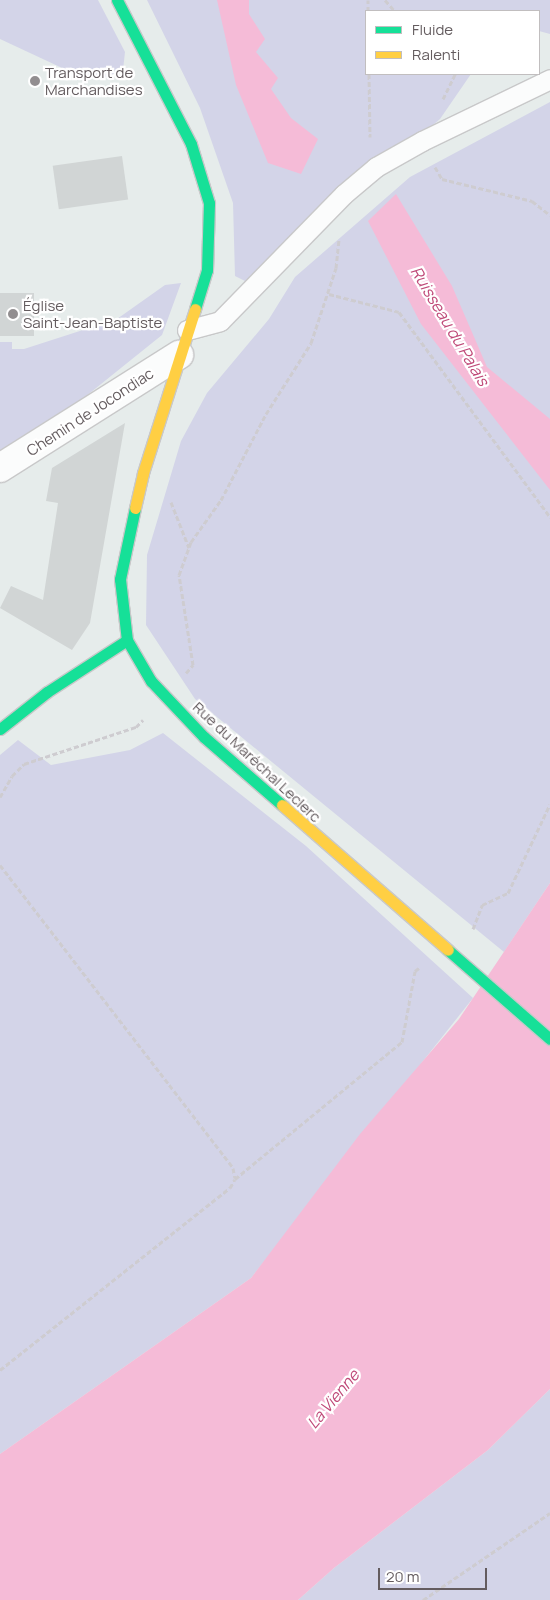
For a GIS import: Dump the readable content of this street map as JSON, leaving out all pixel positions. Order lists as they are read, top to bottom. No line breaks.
{"streets":{"main road":["Rue du Maréchal Leclerc"],"street":["Chemin de Jocondiac"]},"crossings":[["Chemin de Jocondiac","Rue du Maréchal Leclerc"]],"water":["Ruisseau du Palais","La Vienne"],"places":["Transport de Marchandises","Église Saint-Jean-Baptiste"],"legend":["Fluide","Ralenti"],"scale_bar":"20 m"}
